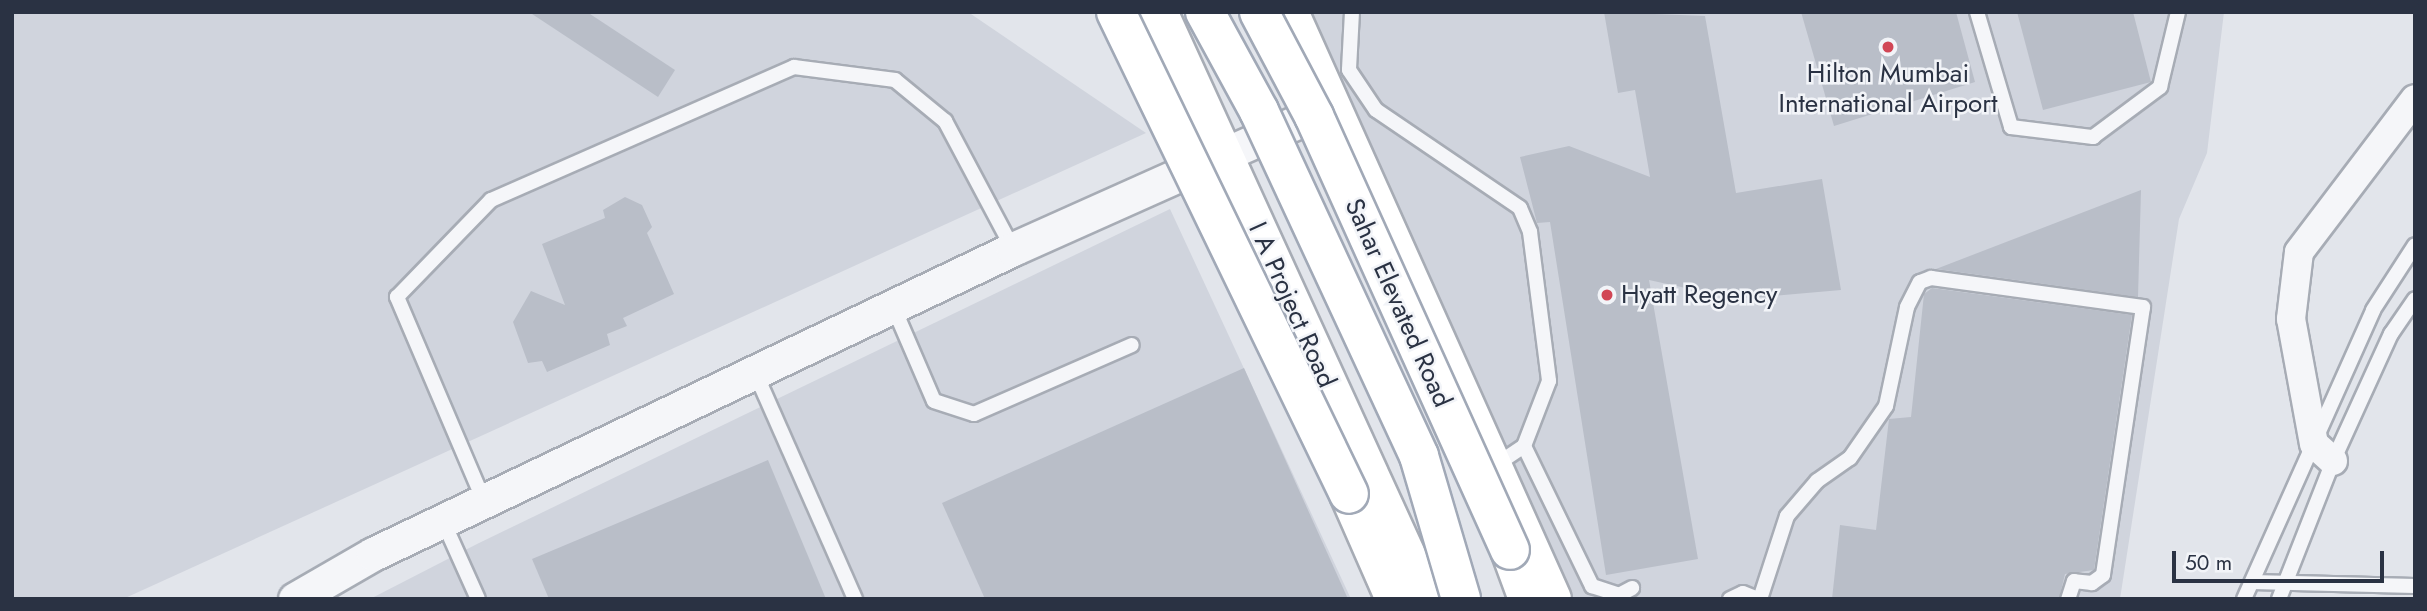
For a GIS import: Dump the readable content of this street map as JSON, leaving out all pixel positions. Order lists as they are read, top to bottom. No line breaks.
{"streets":{"main road":["Sahar Elevated Road","I A Project Road"]},"places":["Hilton Mumbai International Airport","Hyatt Regency"],"scale_bar":"50 m"}
